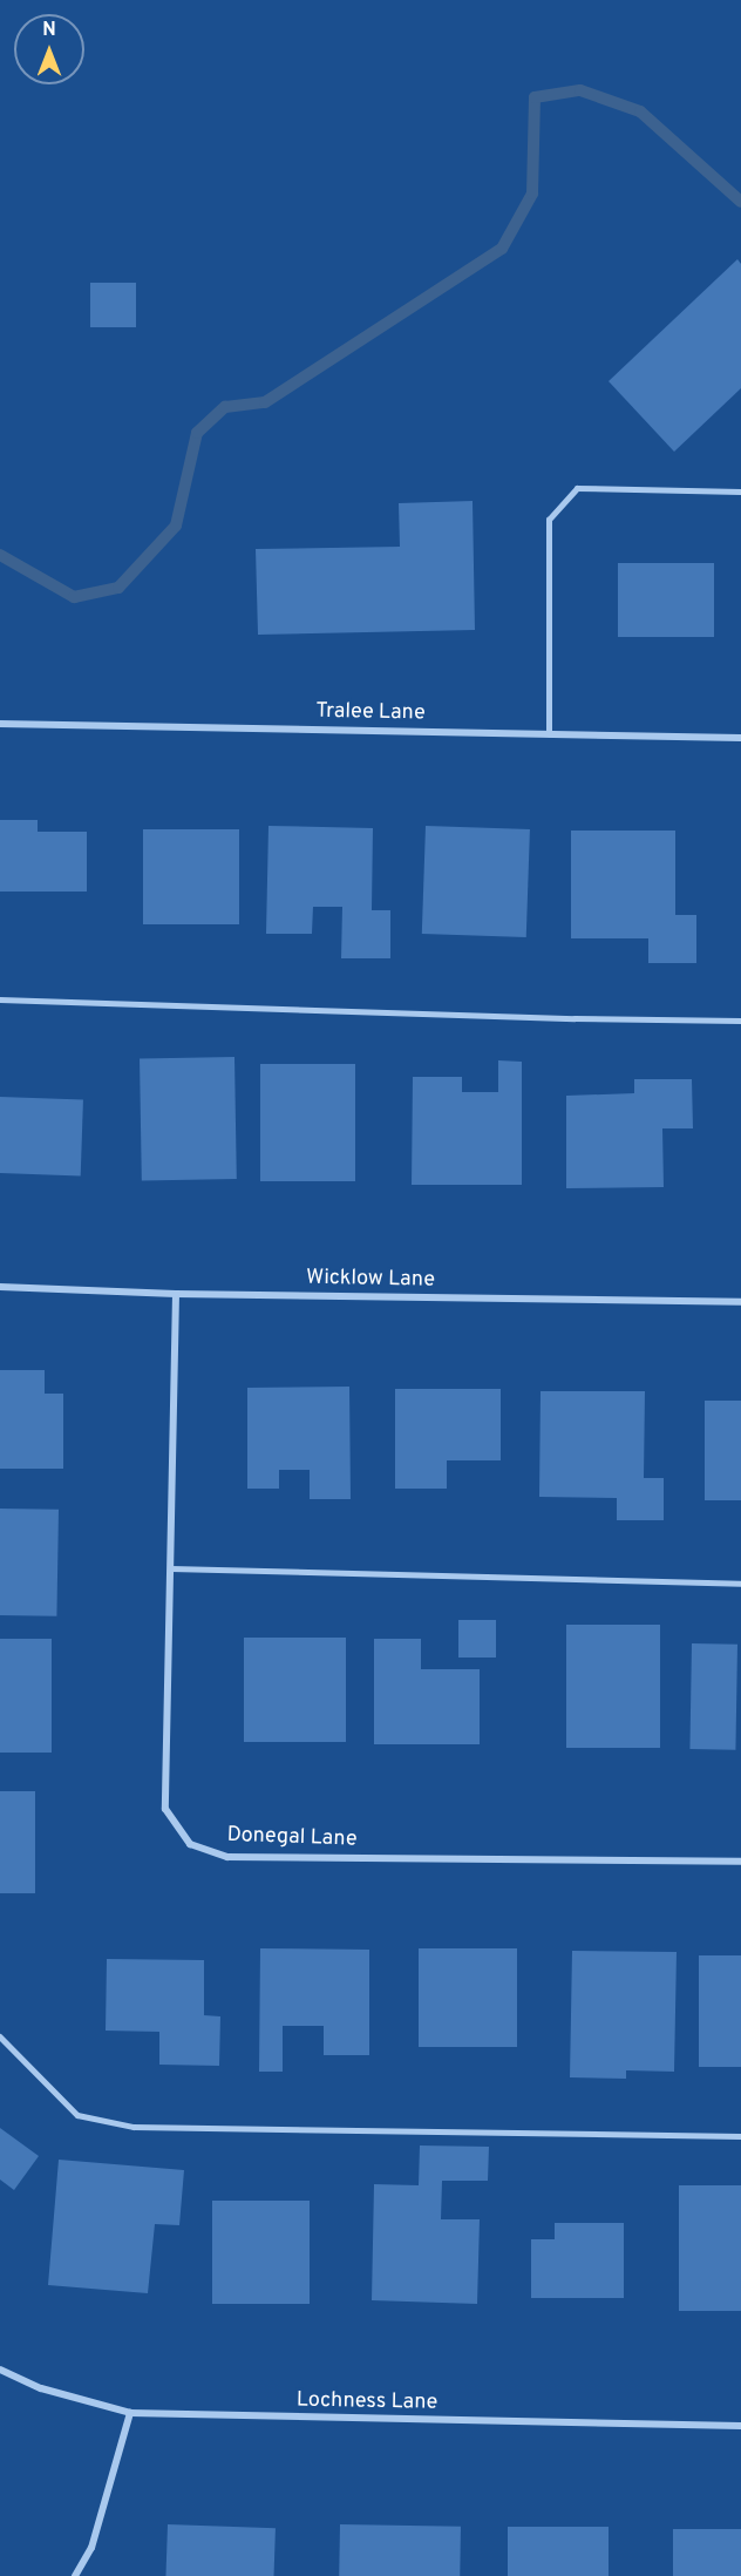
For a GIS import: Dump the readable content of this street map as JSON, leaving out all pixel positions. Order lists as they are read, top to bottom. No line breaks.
{"streets":{"street":["Tralee Lane","Wicklow Lane","Donegal Lane","Lochness Lane"]},"crossings":[["Wicklow Lane","Donegal Lane"]],"north":"top"}
